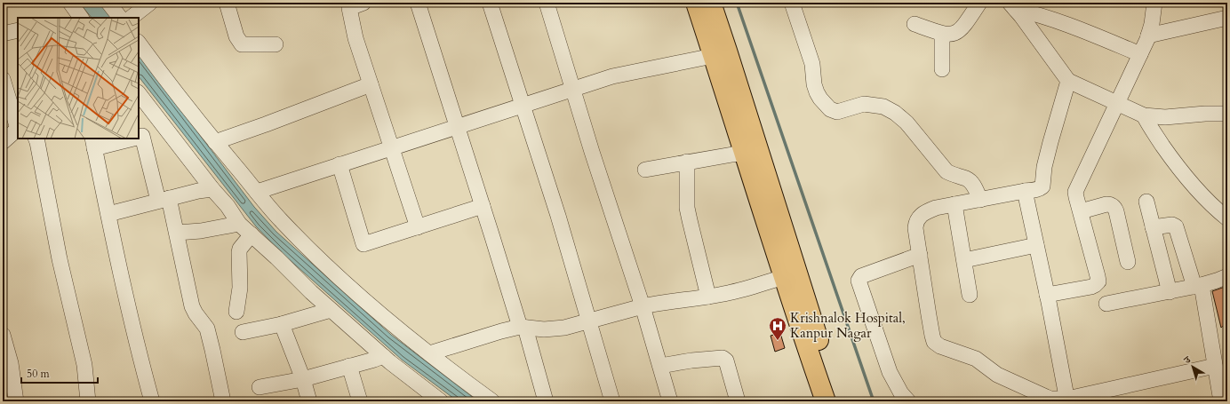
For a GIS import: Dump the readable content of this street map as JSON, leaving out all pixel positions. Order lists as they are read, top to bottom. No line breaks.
{"places":{"hospital":["Krishnalok Hospital, Kanpur Nagar"]},"scale_bar":"50 m","north":"top left"}
